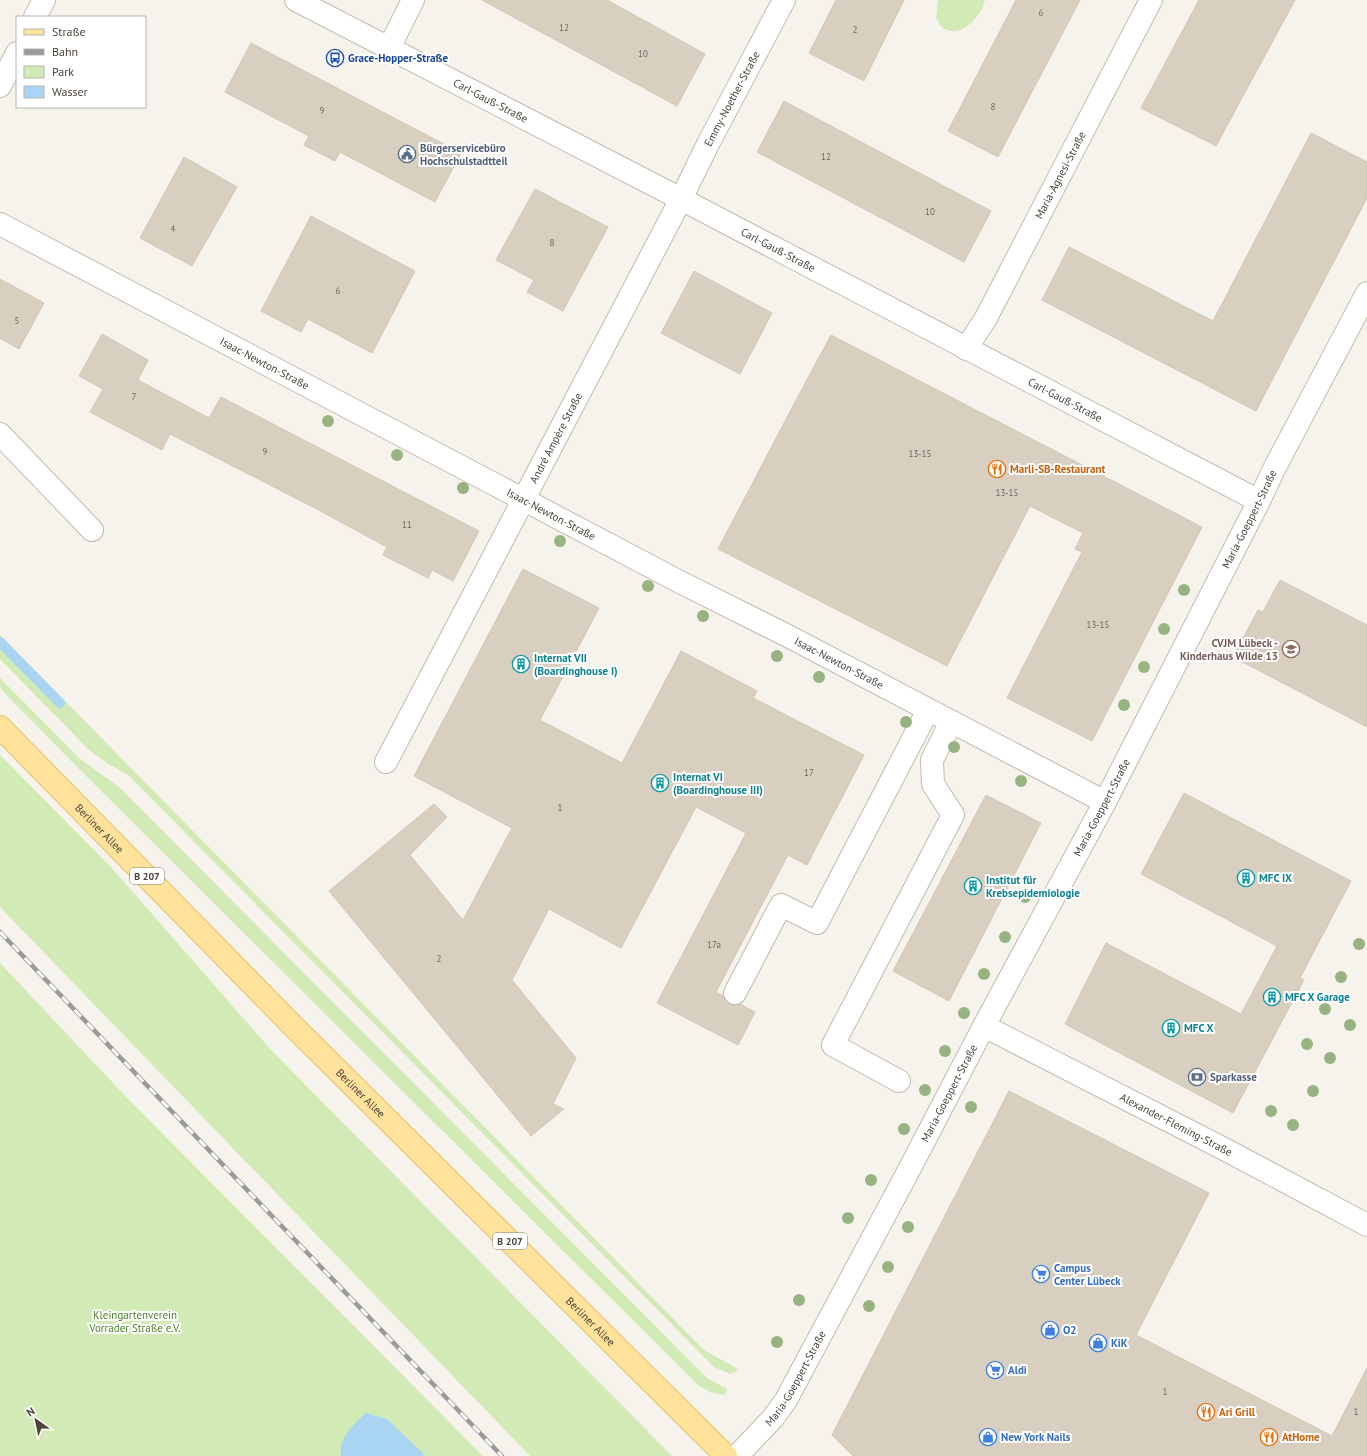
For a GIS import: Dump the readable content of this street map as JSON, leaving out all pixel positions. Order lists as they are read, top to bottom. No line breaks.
{"streets":{"main road":["Berliner Allee","B 207"],"street":["Emmy-Noether-Straße","Carl-Gauß-Straße","Maria-Agnesi-Straße","Isaac-Newton-Straße","André Ampère Straße","Maria-Goeppert-Straße","Alexander-Fleming-Straße"]},"crossings":[["Emmy-Noether-Straße","Carl-Gauß-Straße"],["Emmy-Noether-Straße","André Ampère Straße"],["Carl-Gauß-Straße","Maria-Agnesi-Straße"],["Carl-Gauß-Straße","André Ampère Straße"],["Carl-Gauß-Straße","Maria-Goeppert-Straße"],["Isaac-Newton-Straße","André Ampère Straße"],["Isaac-Newton-Straße","Maria-Goeppert-Straße"],["Maria-Goeppert-Straße","Alexander-Fleming-Straße"]],"parks":["Kleingartenverein Vorrader Straße e.V."],"places":{"bus stop":["Grace-Hopper-Straße"],"public building":["Bürgerservicebüro Hochschulstadtteil"],"restaurant":["Marli-SB-Restaurant","Ari Grill","AtHome"],"school or university":["CVJM Lübeck - Kinderhaus Wilde 13"],"building":["Internat VII (Boardinghouse I)","Internat VI (Boardinghouse III)","MFC IX","Institut für Krebsepidemiologie","MFC X Garage","MFC X"],"bank":["Sparkasse"],"supermarket":["Campus Center Lübeck","Aldi"],"shop":["O2","KiK","New York Nails"]},"house_numbers":["6","12","2","10","8","9","12","10","4","8","6","5","7","9","13-15","13-15","11","13-15","17","1","17a","2","1","1"],"legend":["Straße","Bahn","Park","Wasser"],"north":"top left"}
